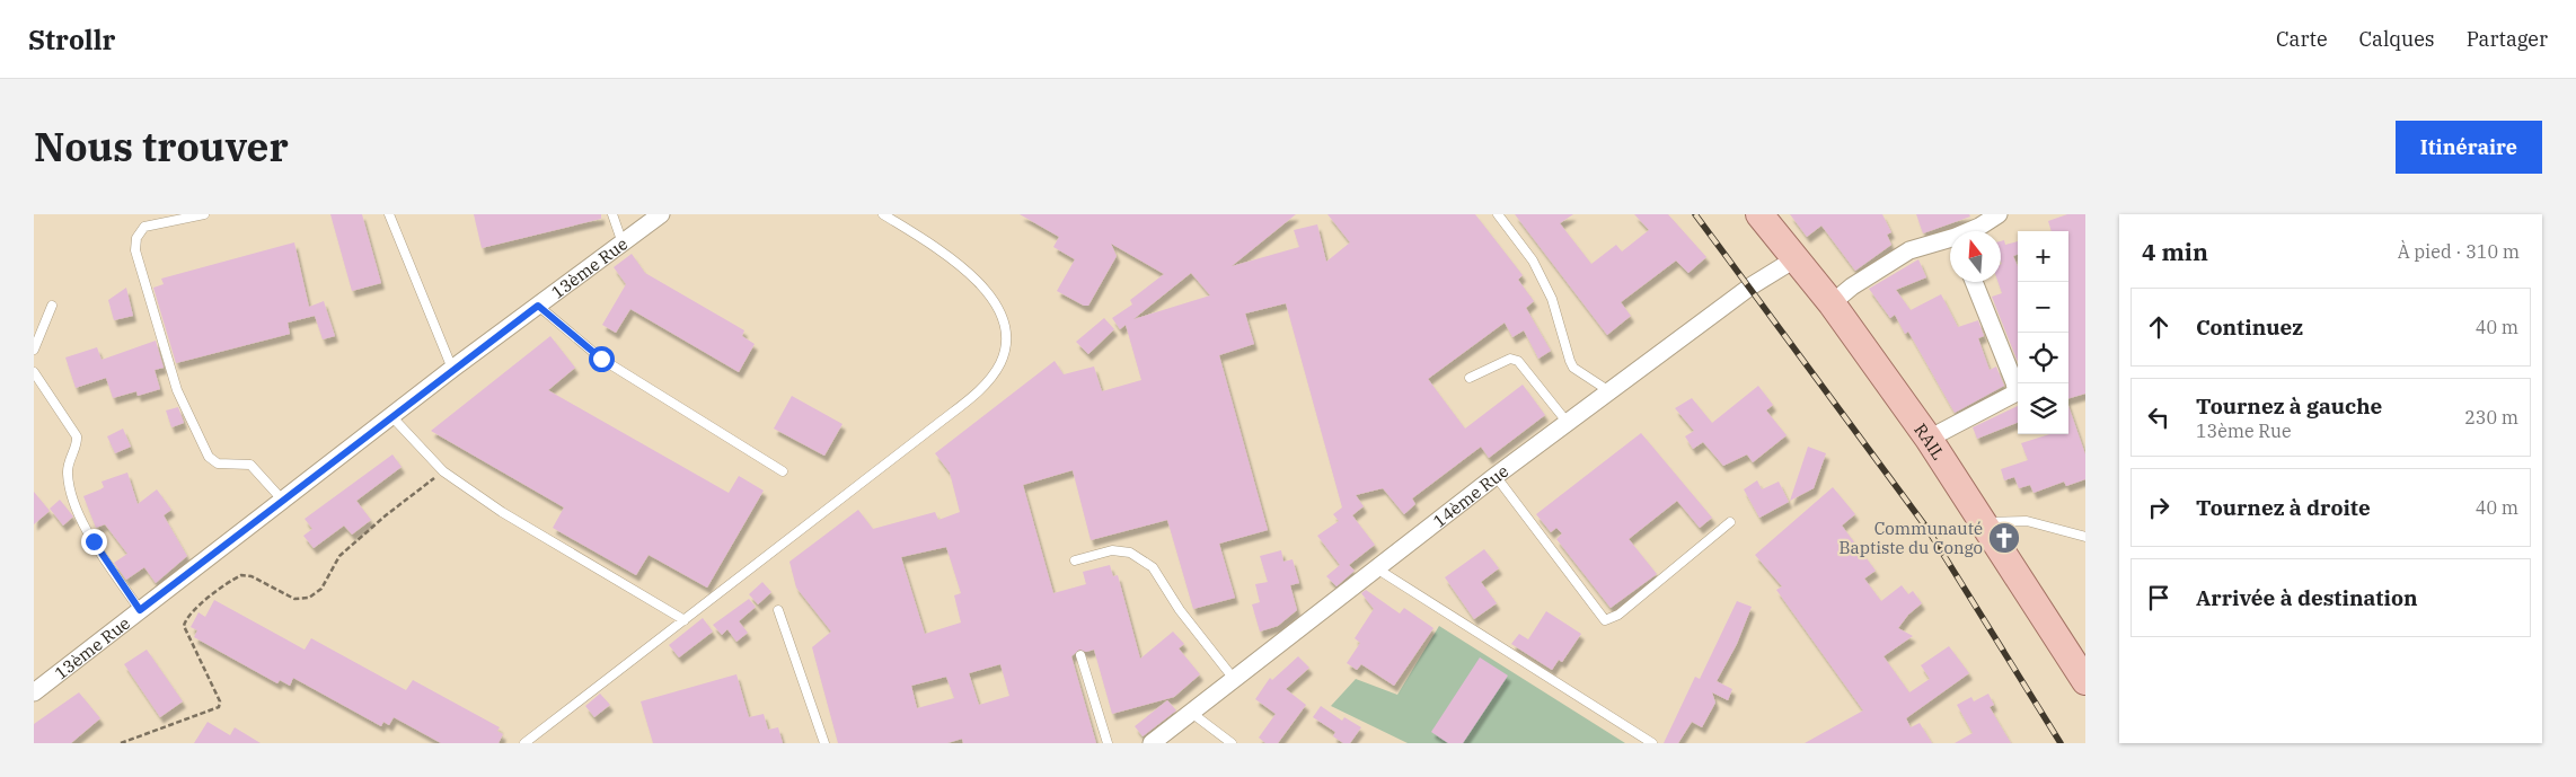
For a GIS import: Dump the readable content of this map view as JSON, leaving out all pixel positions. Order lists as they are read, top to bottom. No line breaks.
{"streets":{"main road":["RAIL"],"street":["13ème Rue","14ème Rue"]},"crossings":[["RAIL","14ème Rue"]],"places":{"church":["Communauté Baptiste du Congo"]},"north":"top","page":{"header":"Strollr","nav":["Carte","Calques","Partager"],"title":"Nous trouver","buttons":"Itinéraire","heading":["4 min","À pied · 310 m"],"map_buttons":["+","−"],"list":[["Continuez","40 m"],["Tournez à gauche","13ème Rue","230 m"],["Tournez à droite","40 m"],"Arrivée à destination"]}}
